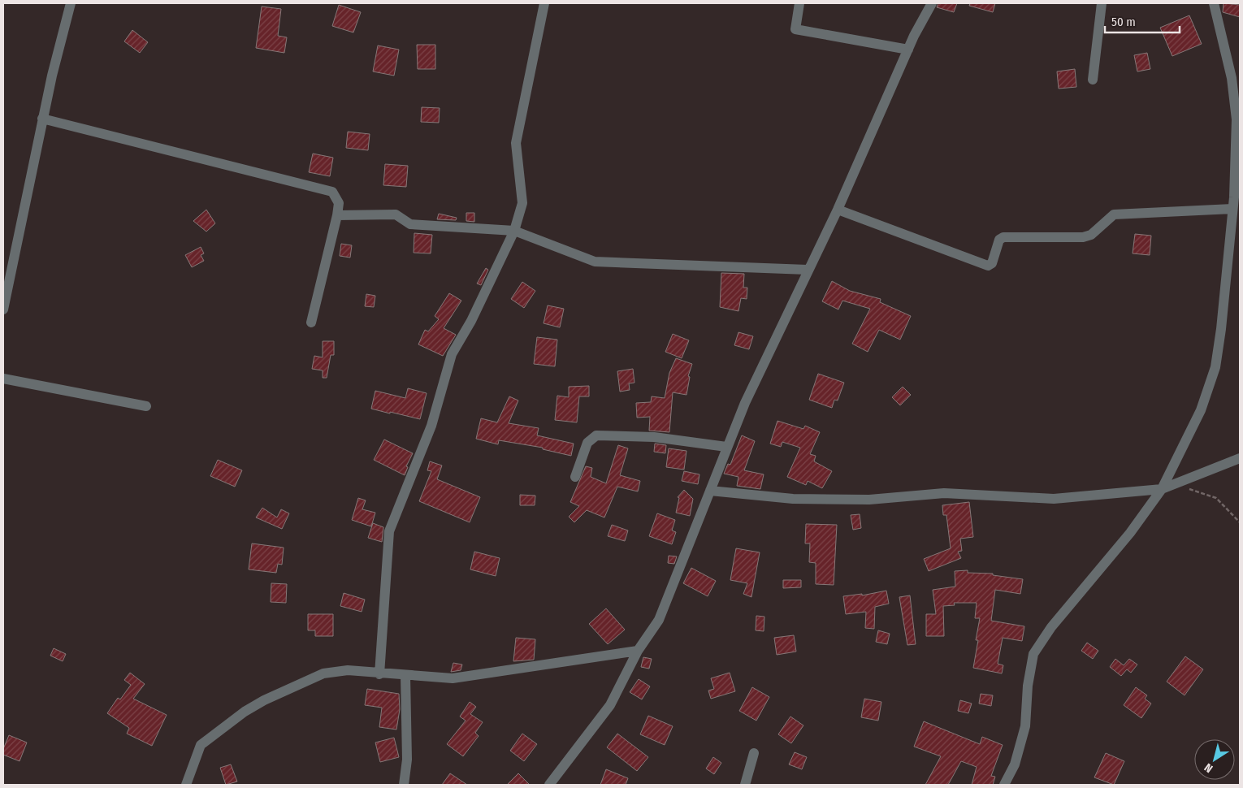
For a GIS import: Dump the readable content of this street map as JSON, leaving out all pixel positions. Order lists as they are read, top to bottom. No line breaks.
{"scale_bar":"50 m","north":"bottom left"}
